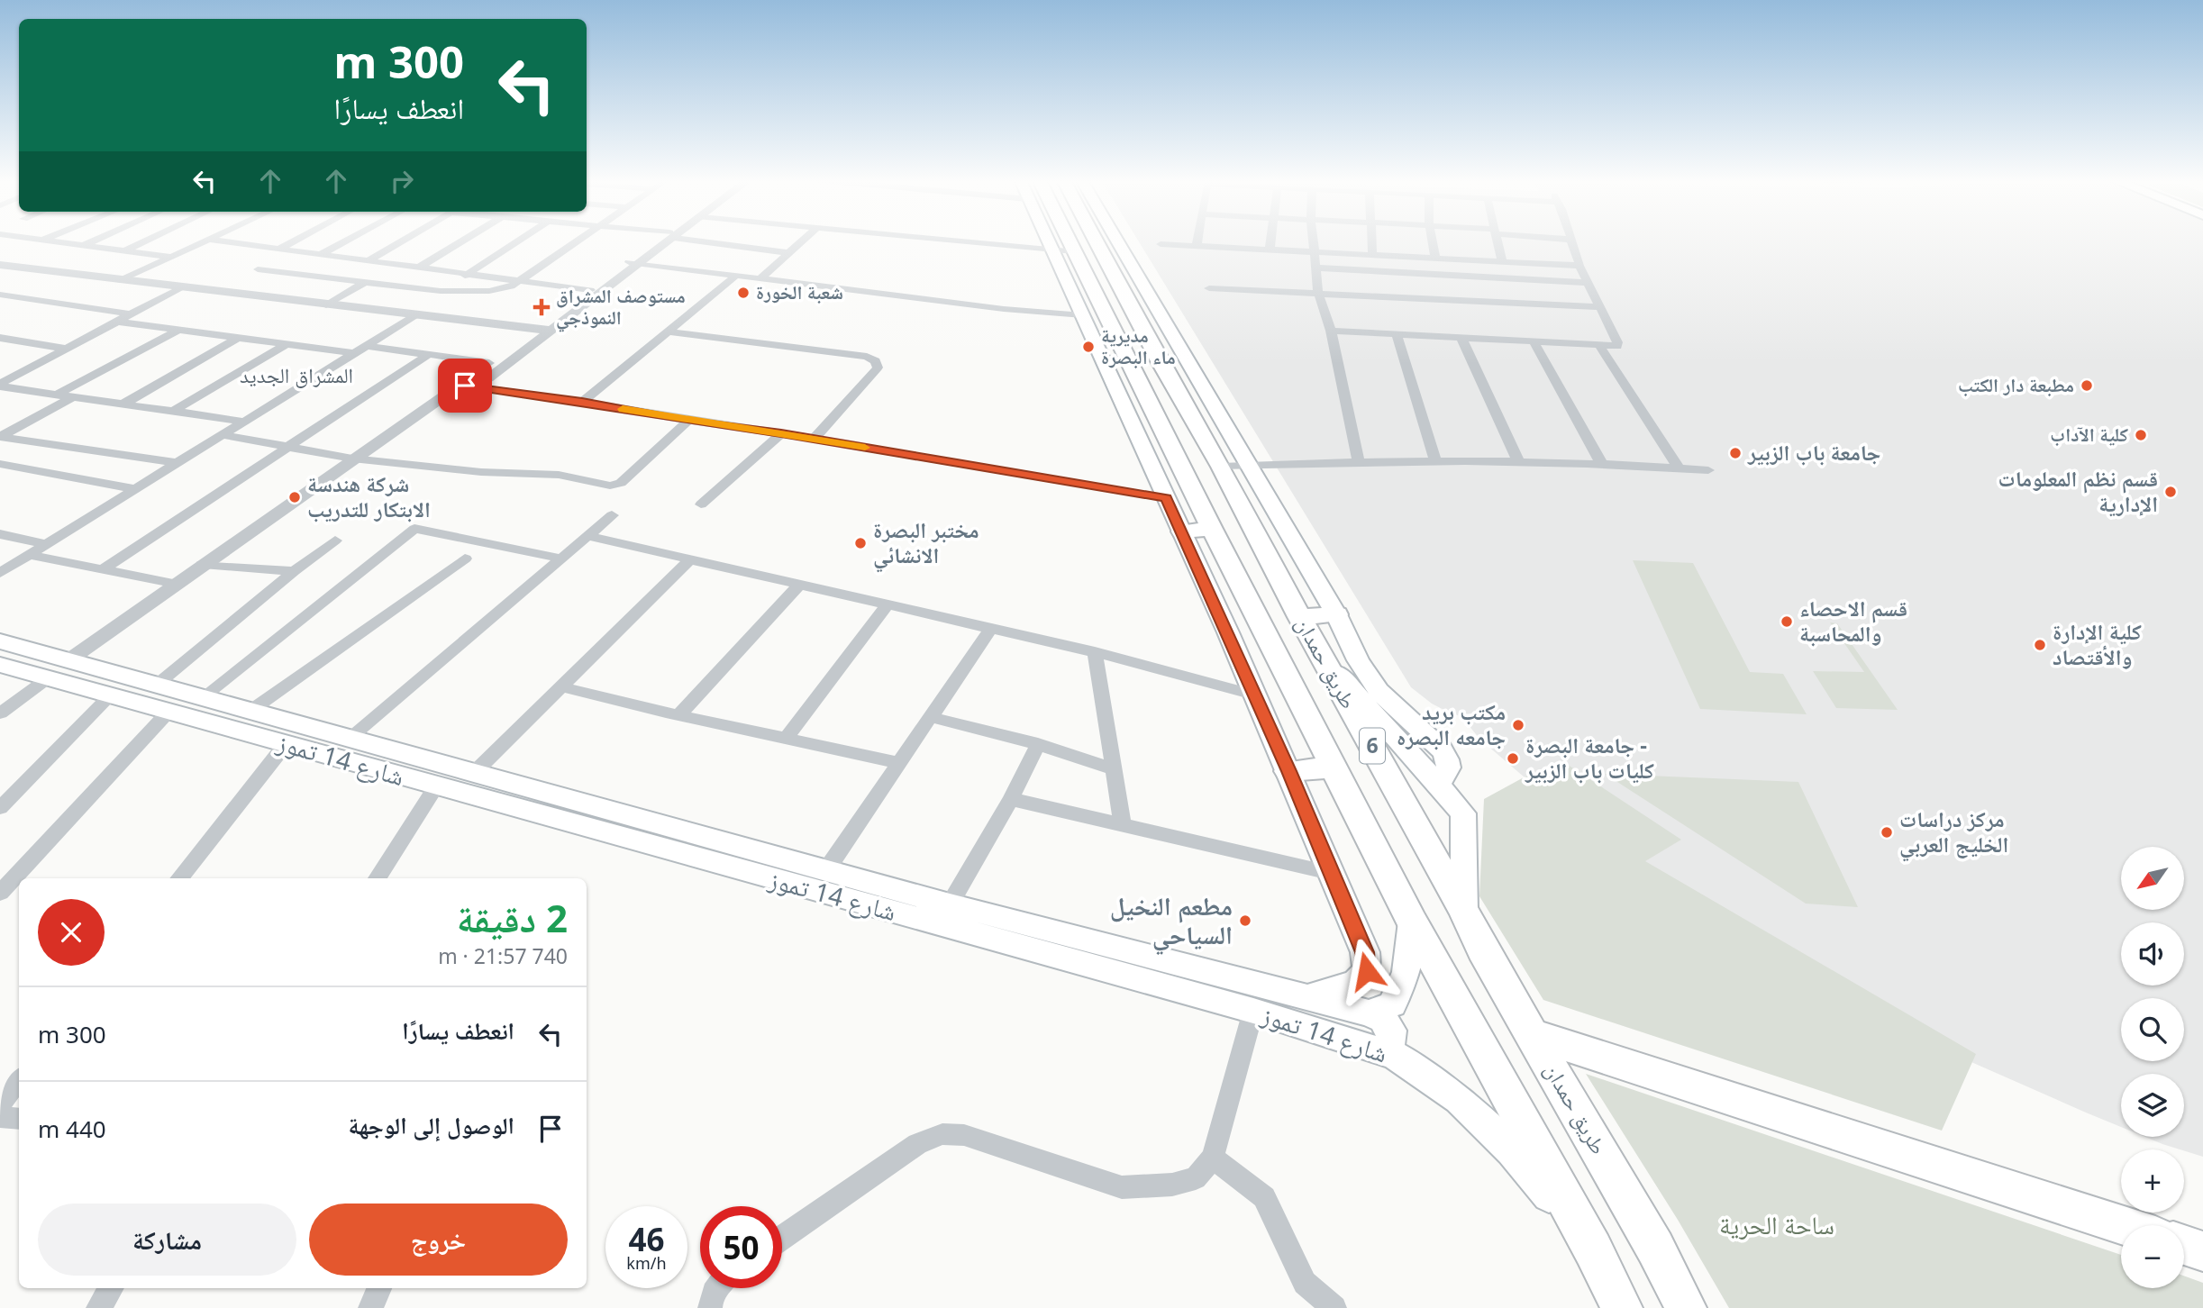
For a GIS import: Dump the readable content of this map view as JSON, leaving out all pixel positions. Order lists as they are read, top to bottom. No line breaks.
{"streets":{"highway":["طريق حمدان","6"],"main road":["شارع 14 تموز"]},"crossings":[["طريق حمدان","شارع 14 تموز"]],"districts":["المشراق الجديد"],"parks":["ساحة الحرية"],"places":{"other":["شعبة الخورة","مديرية ماء البصرة","مطبعة دار الكتب","كلية الآداب","جامعة باب الزبير","قسم نظم المعلومات الإدارية","شركة هندسة الابتكار للتدريب","مختبر البصرة الانشائي","قسم الاحصاء والمحاسبة","كلية الإدارة والأقتصاد","مكتب بريد جامعه البصره","جامعة البصرة - كليات باب الزبير","مركز دراسات الخليج العربي","مطعم النخيل السياحي"],"health":["مستوصف المشراق النموذجي"]},"north":"bottom left","page":{"turn":["300 m","انعطف يسارًا"],"map_buttons":["+","−"],"heading":["2 دقيقة","740 m · 21:57"],"list":[{"name":"انعطف يسارًا","value":"300 m"},{"name":"الوصول إلى الوجهة","value":"440 m"}],"buttons":["خروج","مشاركة"],"speed":"46 km/h","limit":"50"}}
